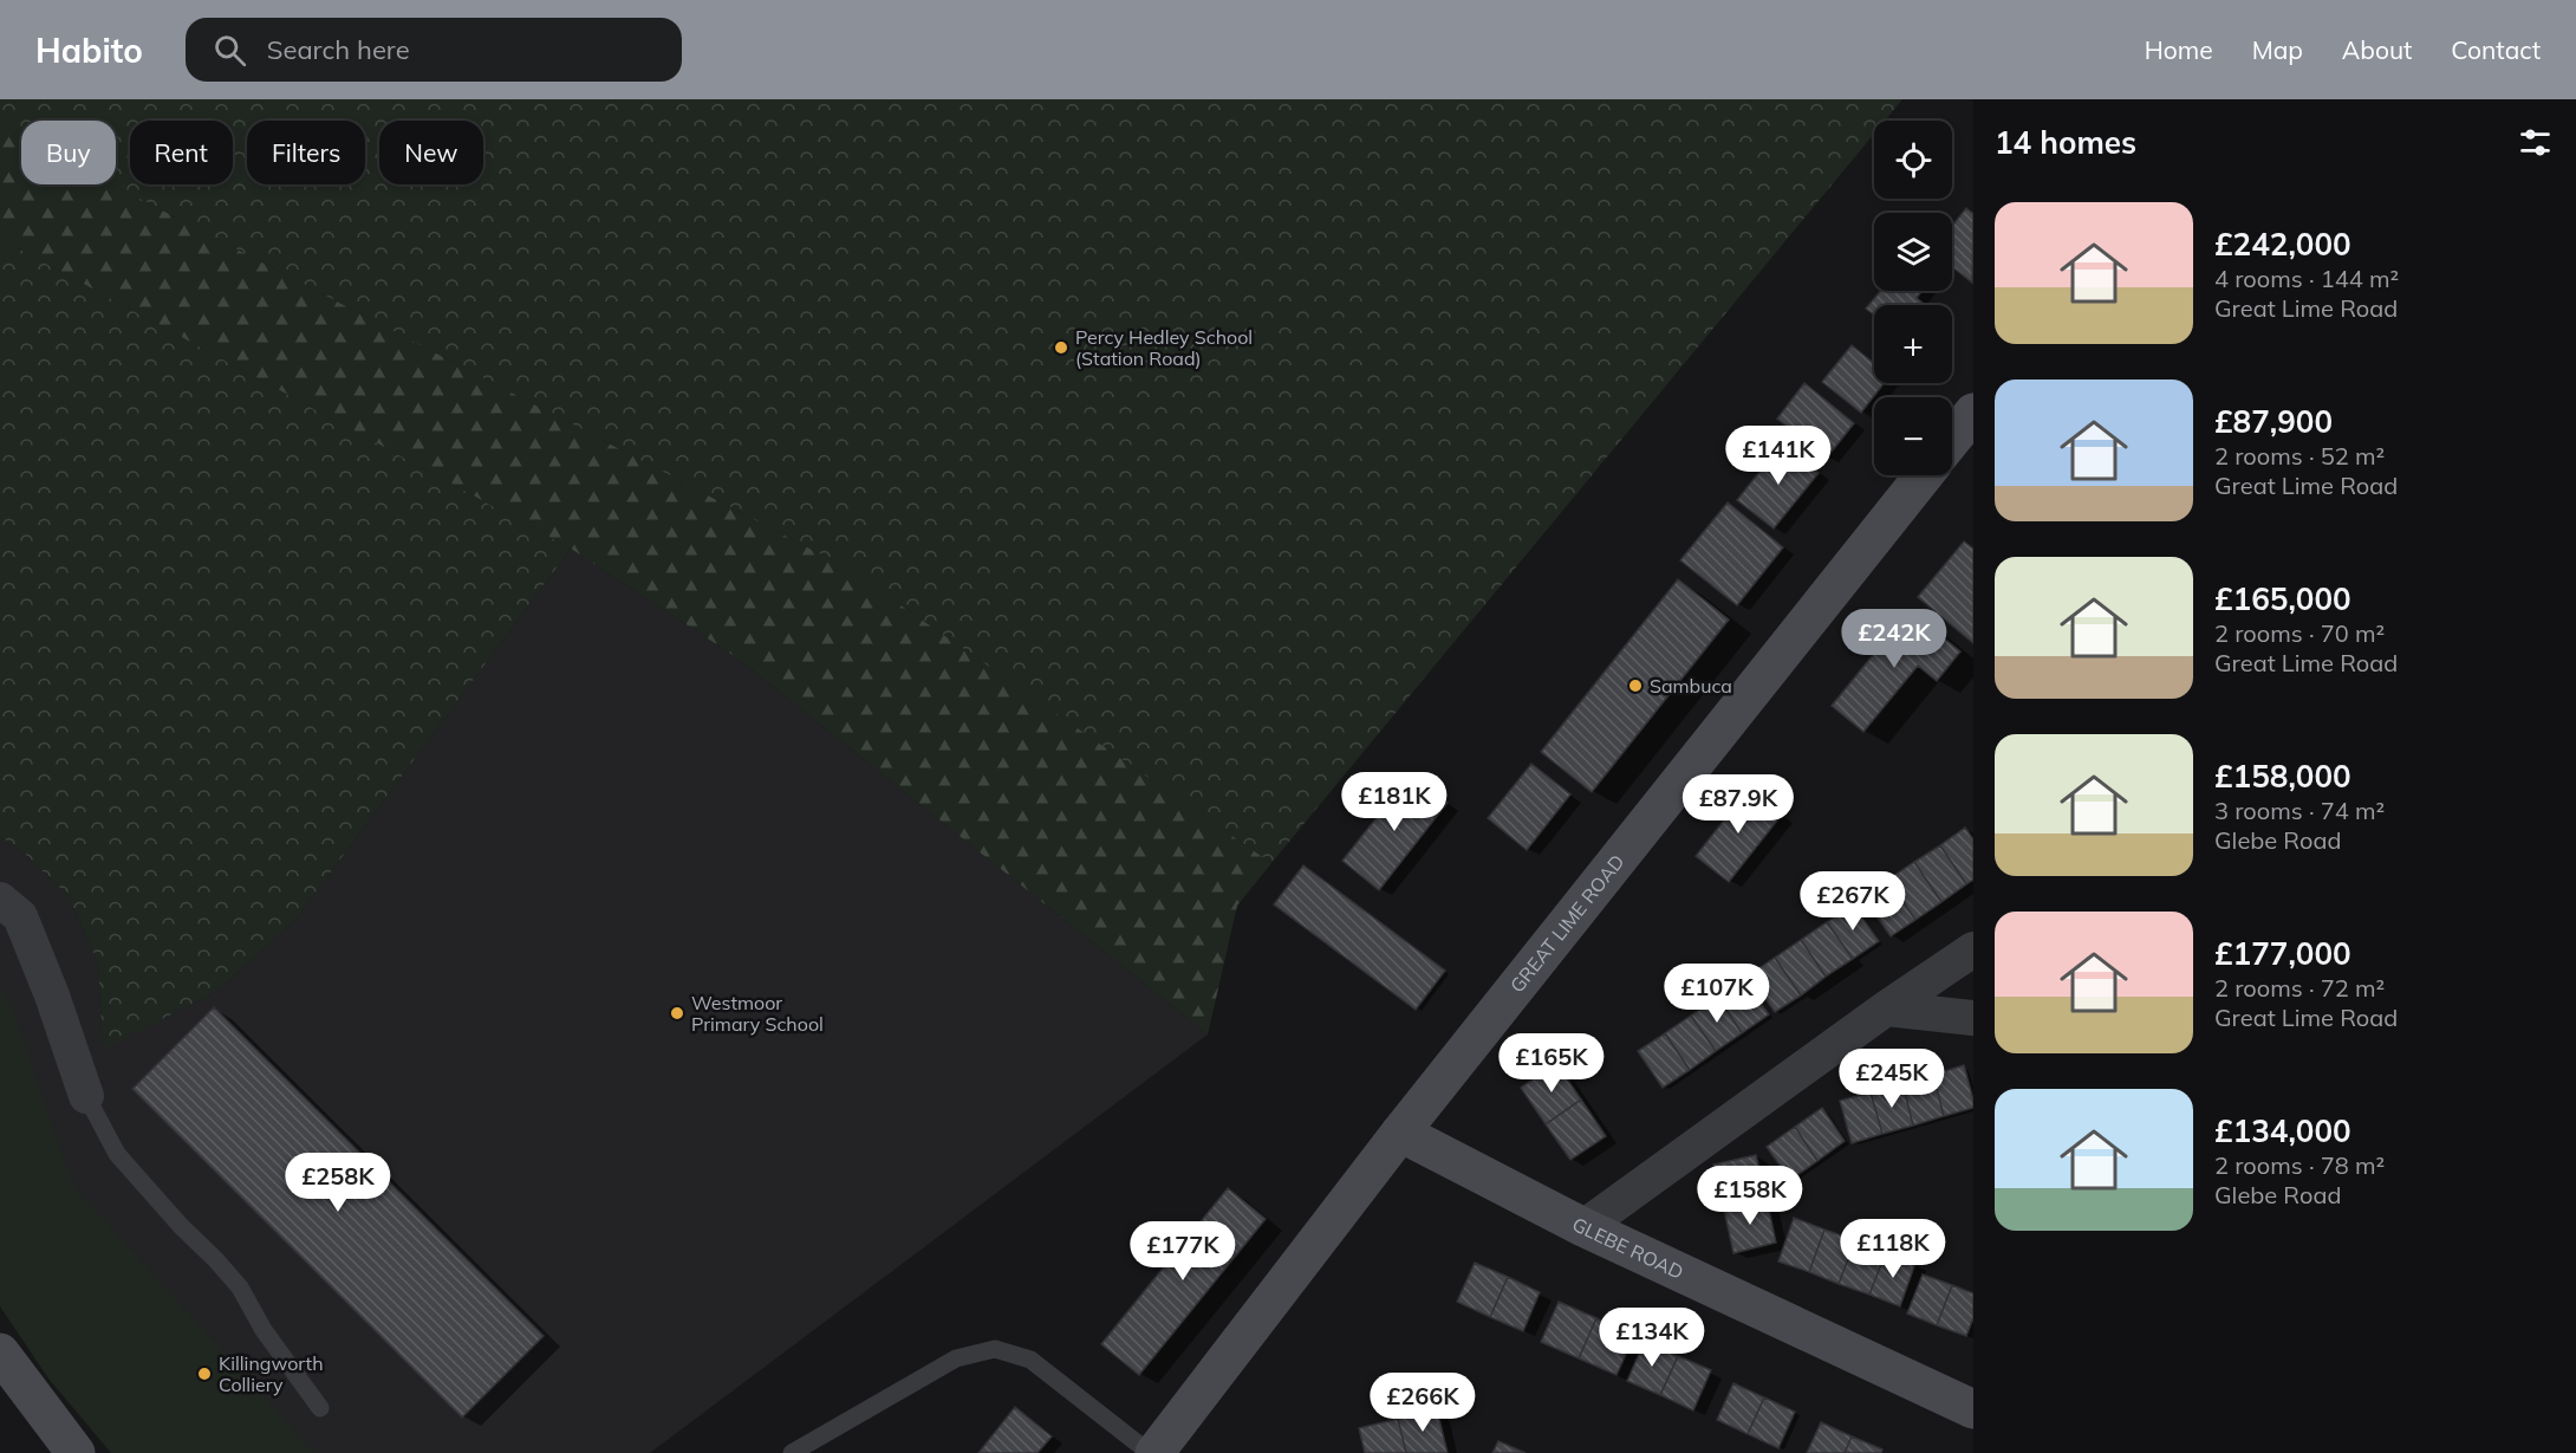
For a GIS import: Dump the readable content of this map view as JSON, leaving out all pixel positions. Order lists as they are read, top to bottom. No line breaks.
{"streets":{"main road":["GREAT LIME ROAD","GLEBE ROAD"]},"crossings":[["GREAT LIME ROAD","GLEBE ROAD"]],"places":["Percy Hedley School (Station Road)","Sambuca","Westmoor Primary School","Killingworth Colliery"],"page":{"header":"Habito","search":"Search here","nav":["Home","Map","About","Contact"],"heading":"14 homes","map_buttons":["+","−"],"chip":["Buy","Rent","Filters","New"],"list":[{"name":"£242,000","note":"4 rooms · 144 m² · Great Lime Road"},{"name":"£87,900","note":"2 rooms · 52 m² · Great Lime Road"},{"name":"£165,000","note":"2 rooms · 70 m² · Great Lime Road"},{"name":"£158,000","note":"3 rooms · 74 m² · Glebe Road"},{"name":"£177,000","note":"2 rooms · 72 m² · Great Lime Road"},{"name":"£134,000","note":"2 rooms · 78 m² · Glebe Road"}],"price":["£141K","£242K","£181K","£87.9K","£267K","£107K","£165K","£245K","£258K","£158K","£118K","£177K","£134K","£266K"]}}
